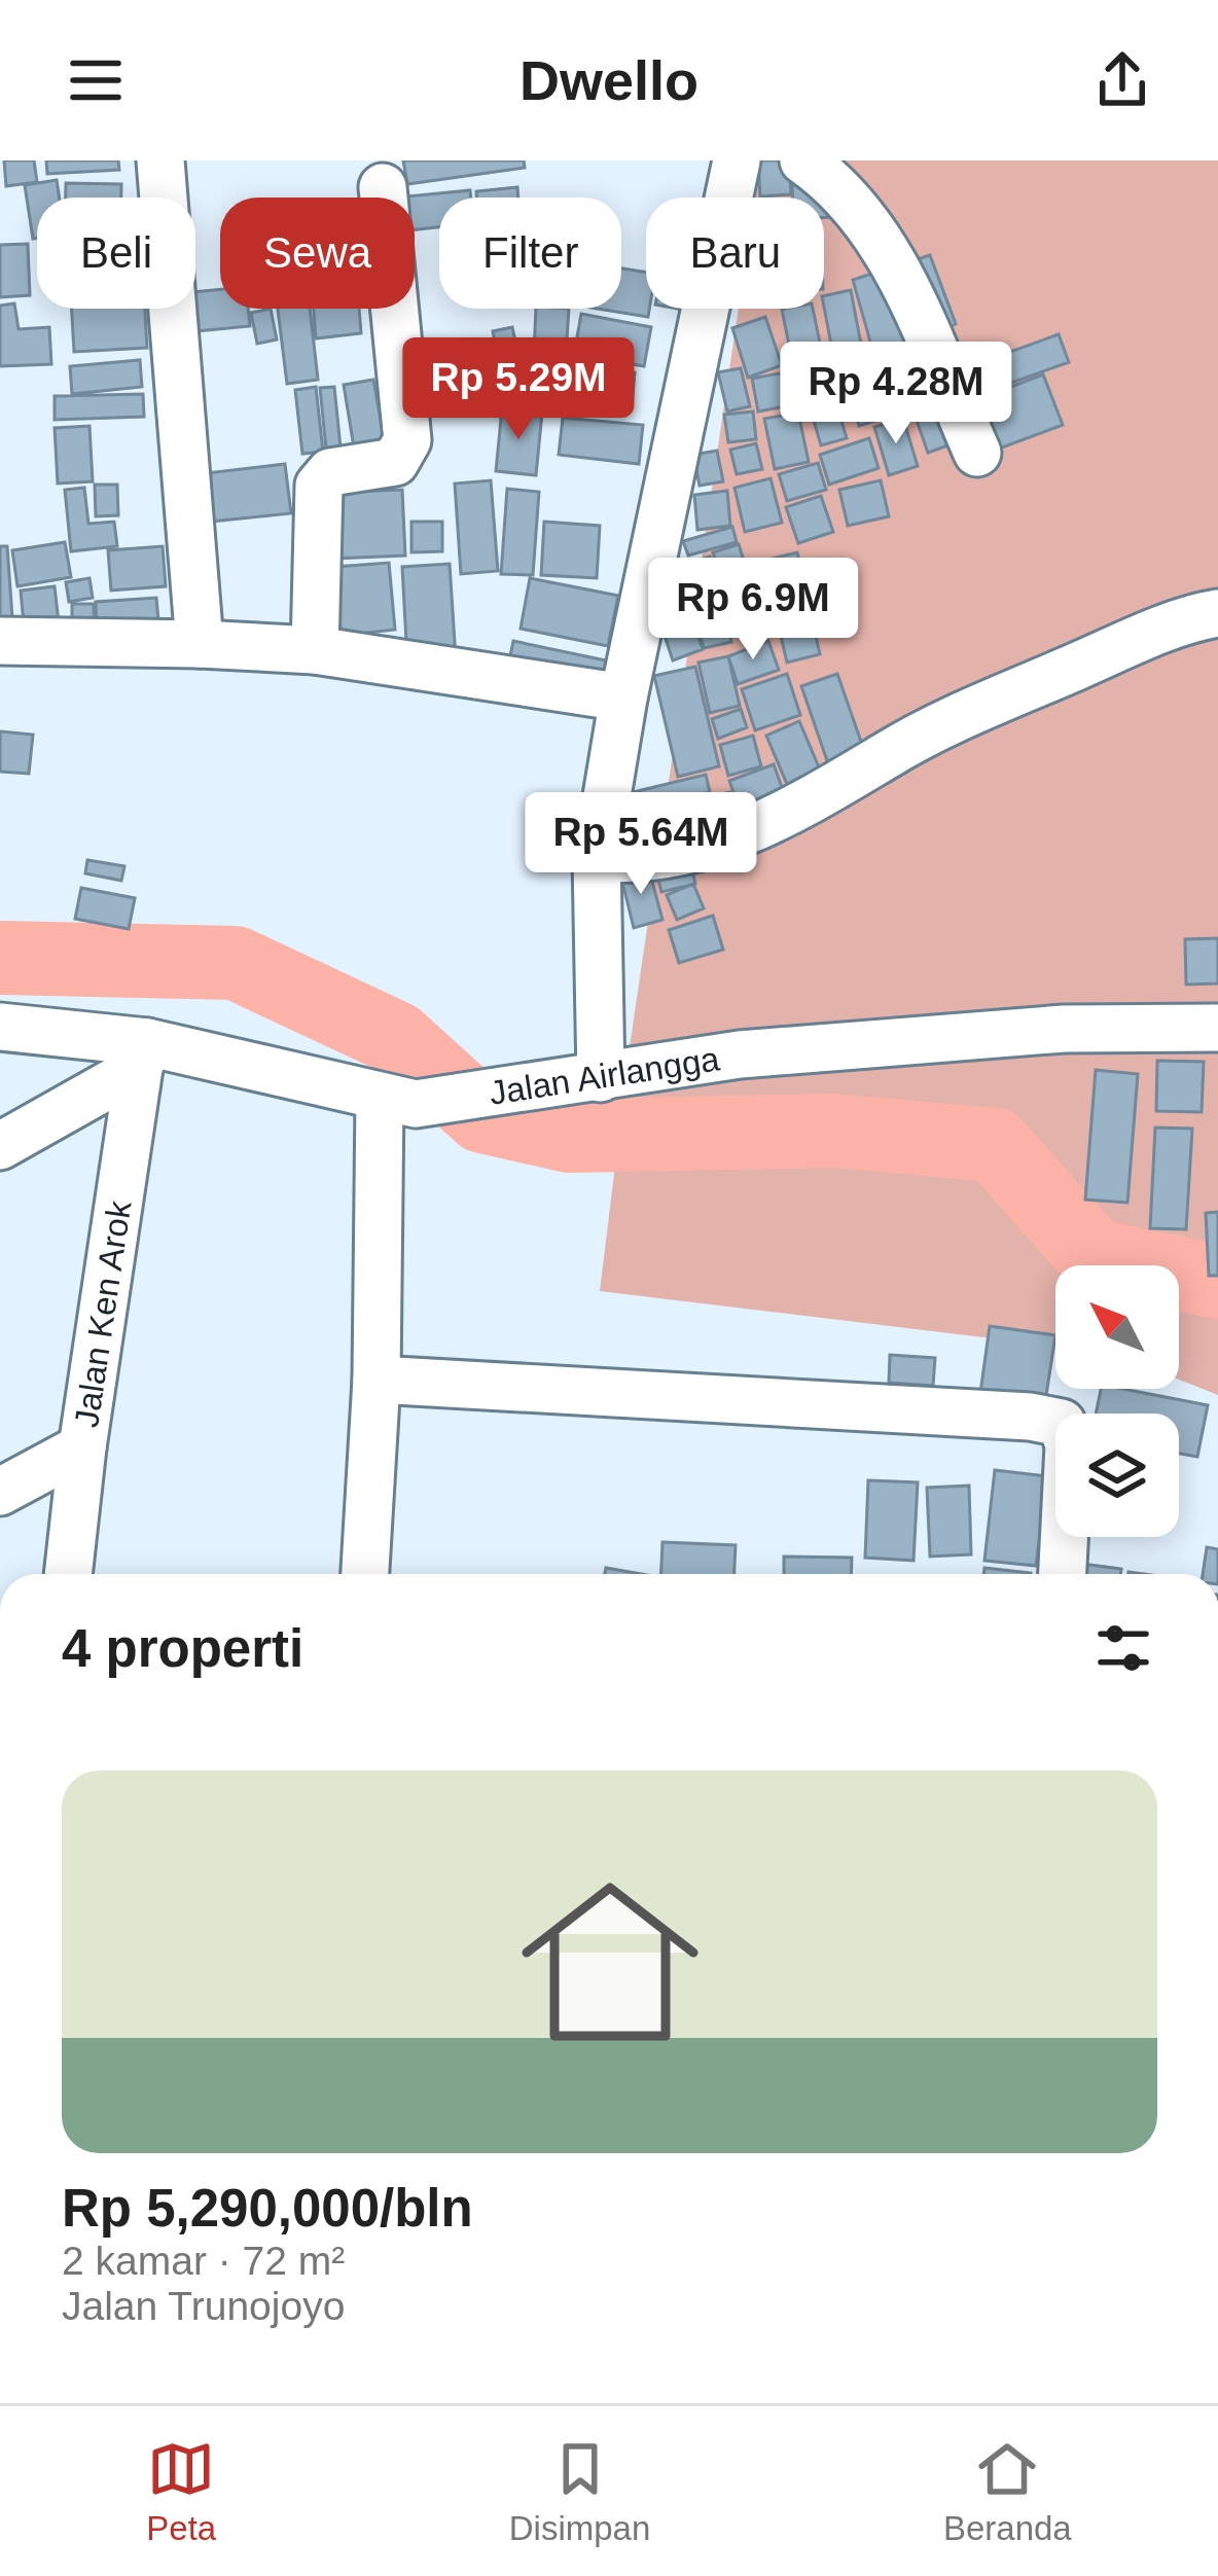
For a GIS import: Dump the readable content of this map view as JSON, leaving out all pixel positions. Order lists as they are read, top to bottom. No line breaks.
{"streets":{"street":["Jalan Airlangga","Jalan Ken Arok"]},"crossings":[["Jalan Airlangga","Jalan Ken Arok"]],"north":"top left","page":{"header":"Dwello","chip":["Beli","Sewa","Filter","Baru"],"price":["Rp 5.29M","Rp 4.28M","Rp 6.9M","Rp 5.64M"],"heading":"4 properti","list":[{"name":"Rp 5,290,000/bln","note":"2 kamar · 72 m² · Jalan Trunojoyo"}],"tabs":["Peta","Disimpan","Beranda"]}}
